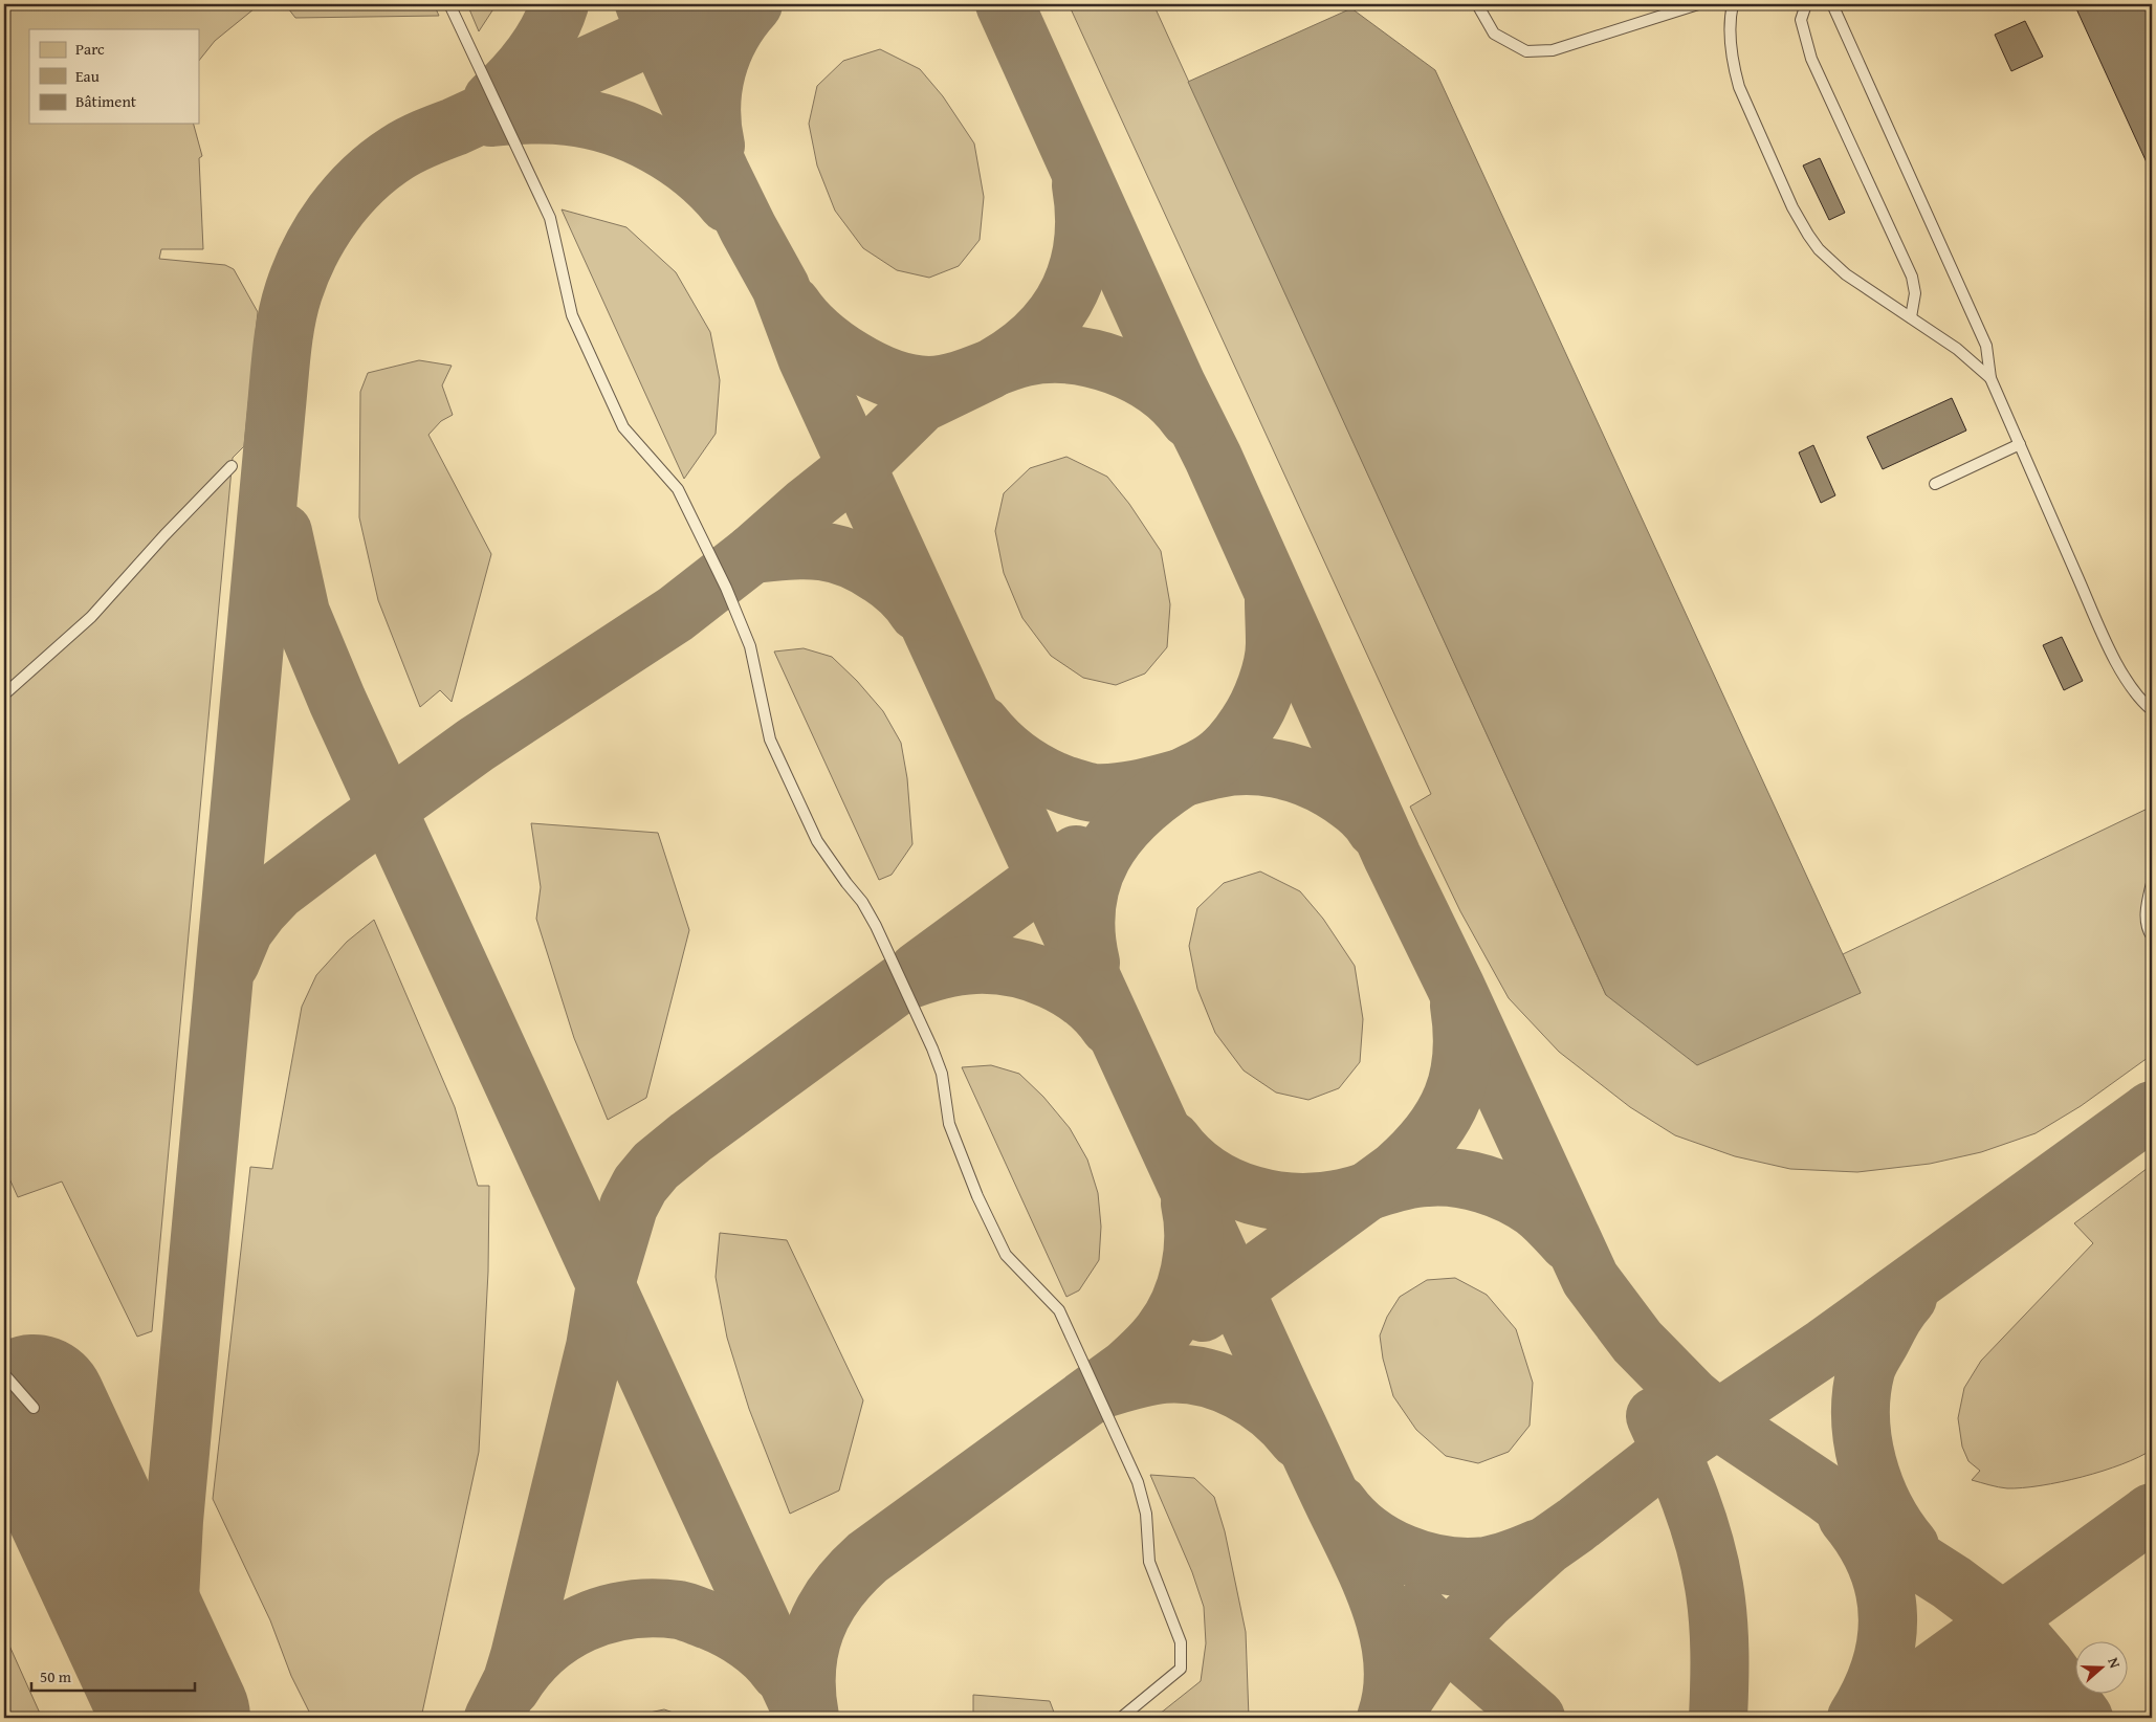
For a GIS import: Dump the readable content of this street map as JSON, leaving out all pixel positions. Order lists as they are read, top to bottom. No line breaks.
{"legend":["Parc","Eau","Bâtiment"],"scale_bar":"50 m","north":"right"}
